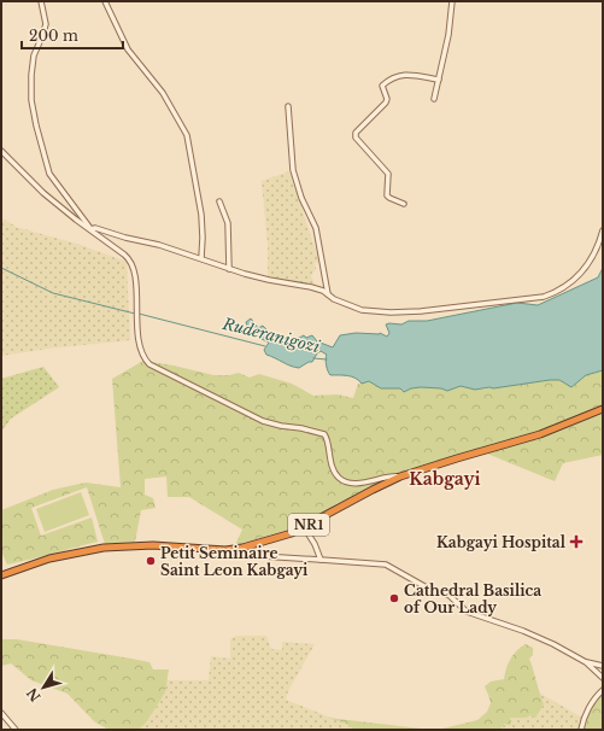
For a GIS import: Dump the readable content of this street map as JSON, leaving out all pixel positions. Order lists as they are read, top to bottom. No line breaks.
{"streets":{"highway":["NR1"]},"districts":["Kabgayi"],"water":["Ruderanigozi"],"places":{"health":["Kabgayi Hospital"],"other":["Petit Seminaire Saint Leon Kabgayi","Cathedral Basilica of Our Lady"]},"scale_bar":"200 m","north":"bottom left"}
